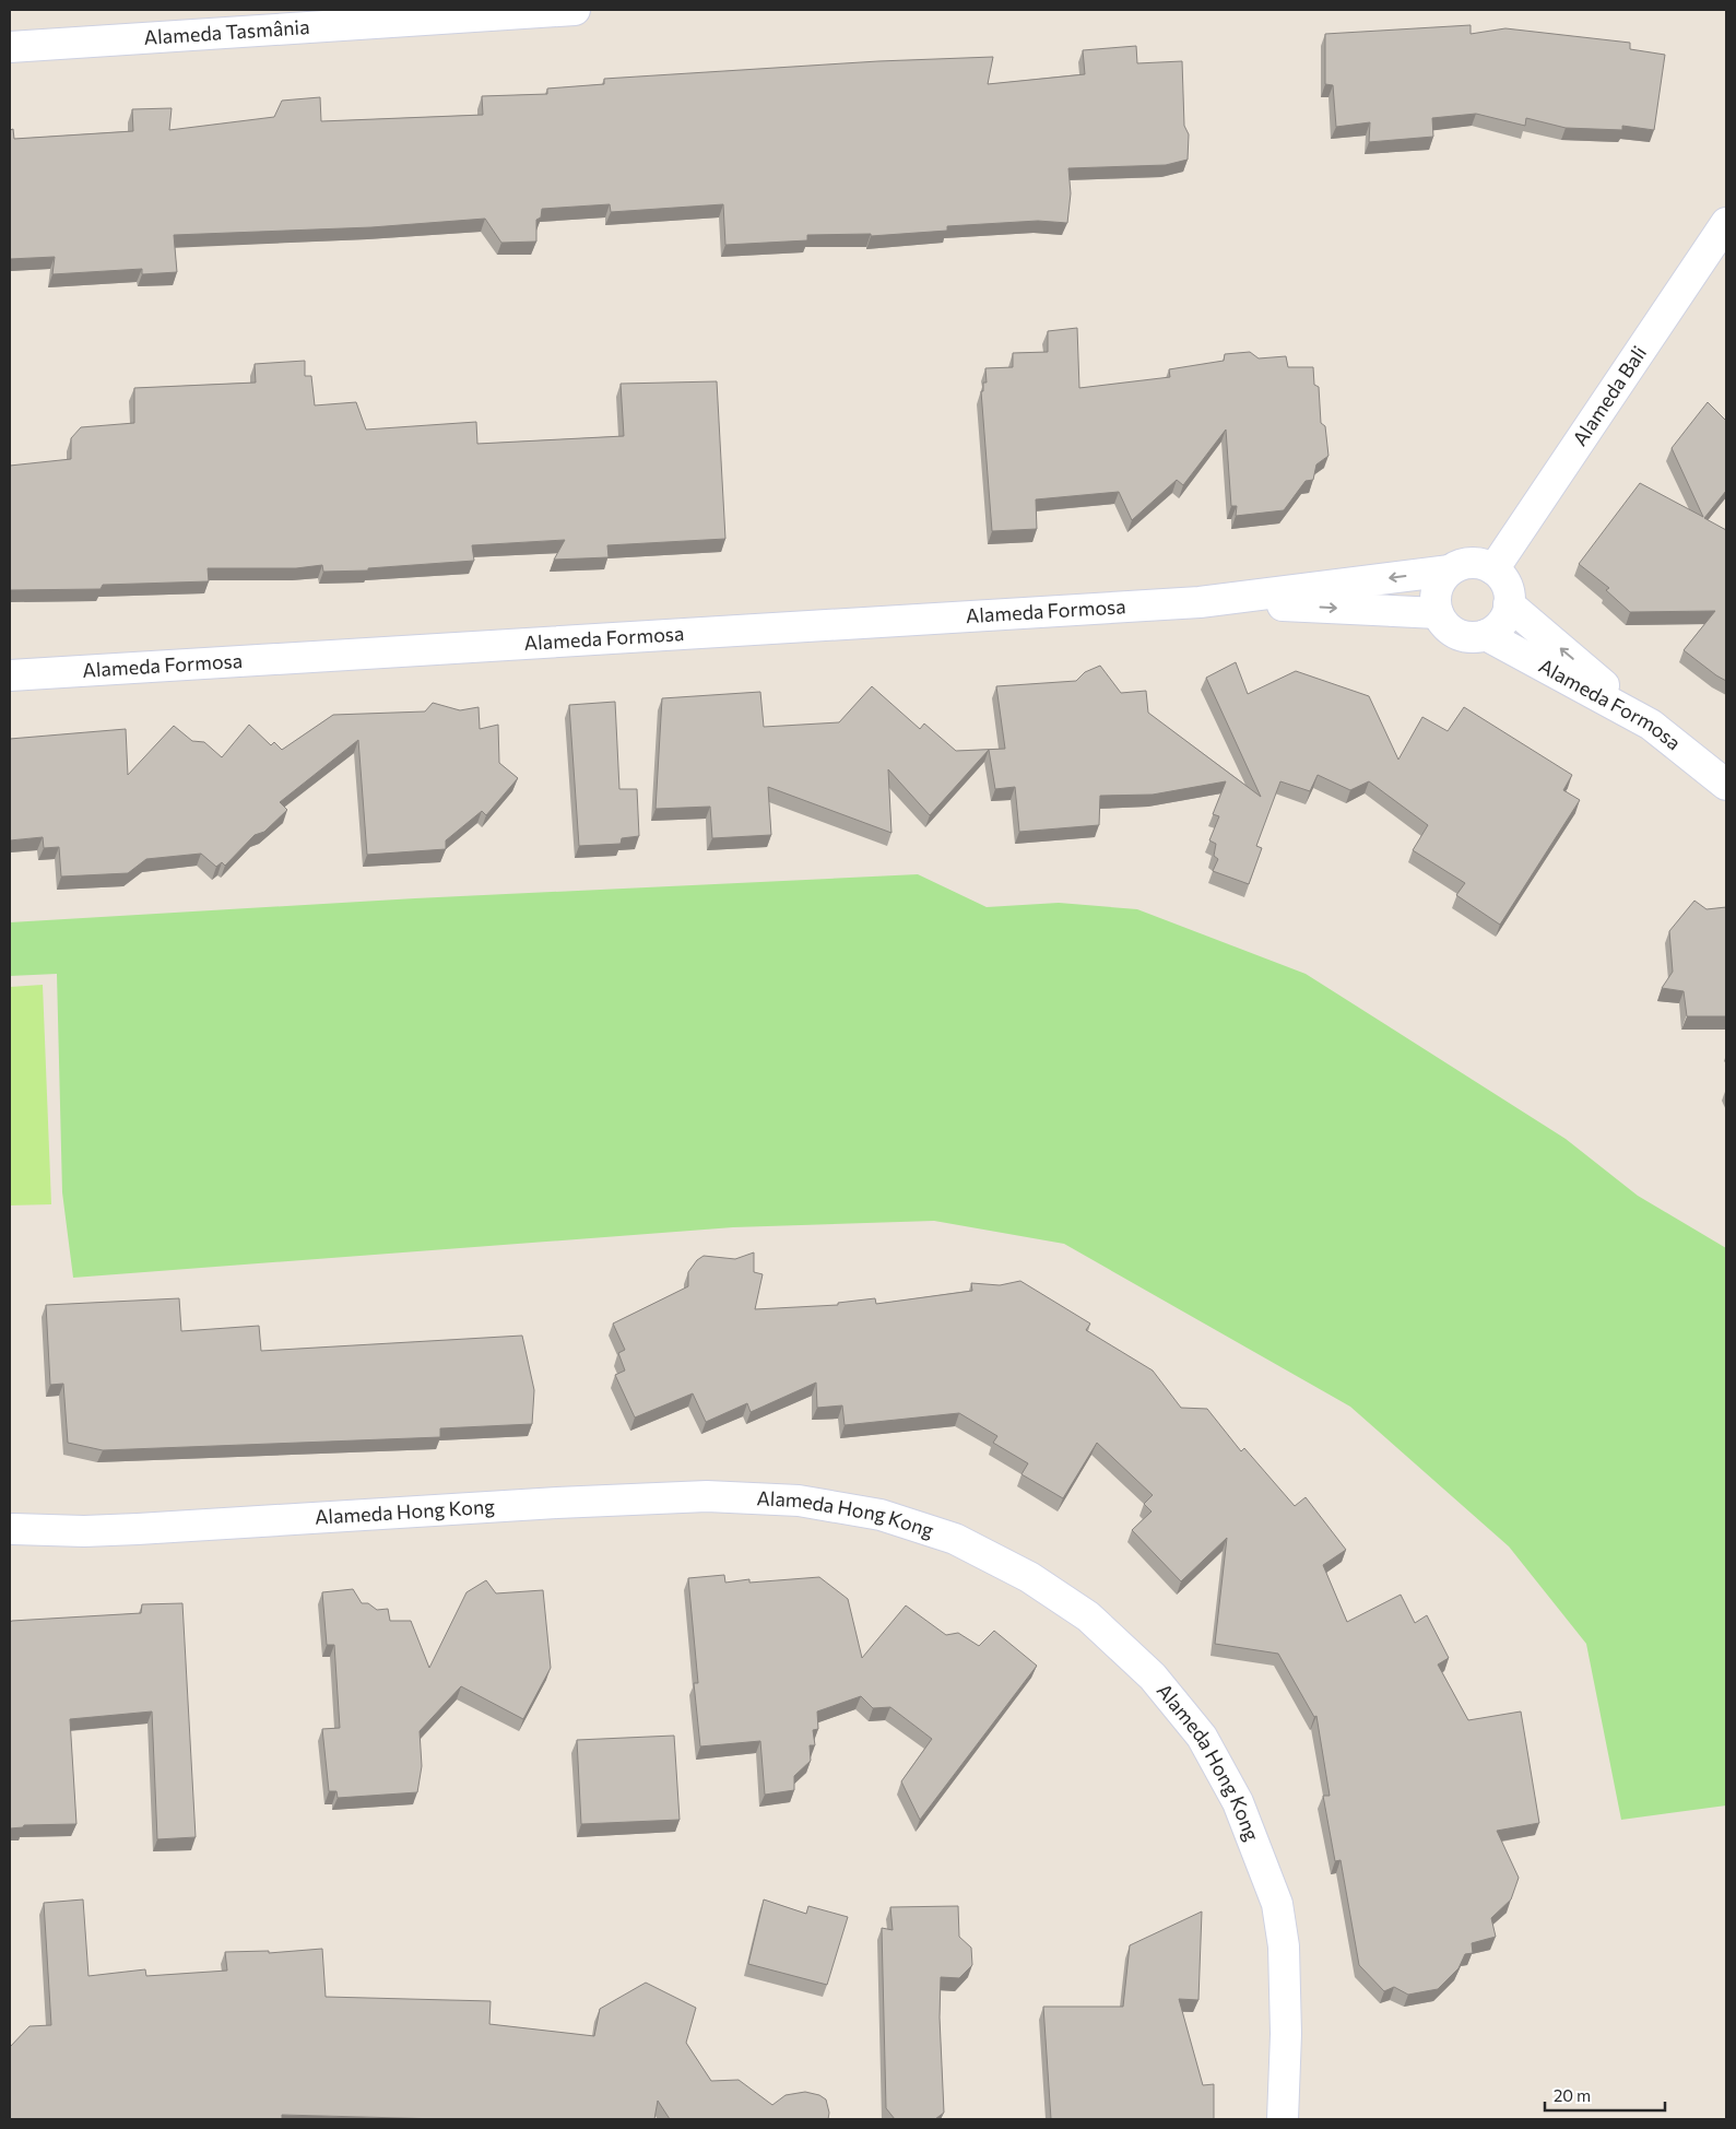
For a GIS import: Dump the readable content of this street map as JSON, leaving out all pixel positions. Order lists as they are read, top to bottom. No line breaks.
{"streets":{"street":["Alameda Tasmânia","Alameda Bali","Alameda Formosa","Alameda Hong Kong"]},"crossings":[["Alameda Bali","Alameda Formosa"]],"scale_bar":"20 m"}
